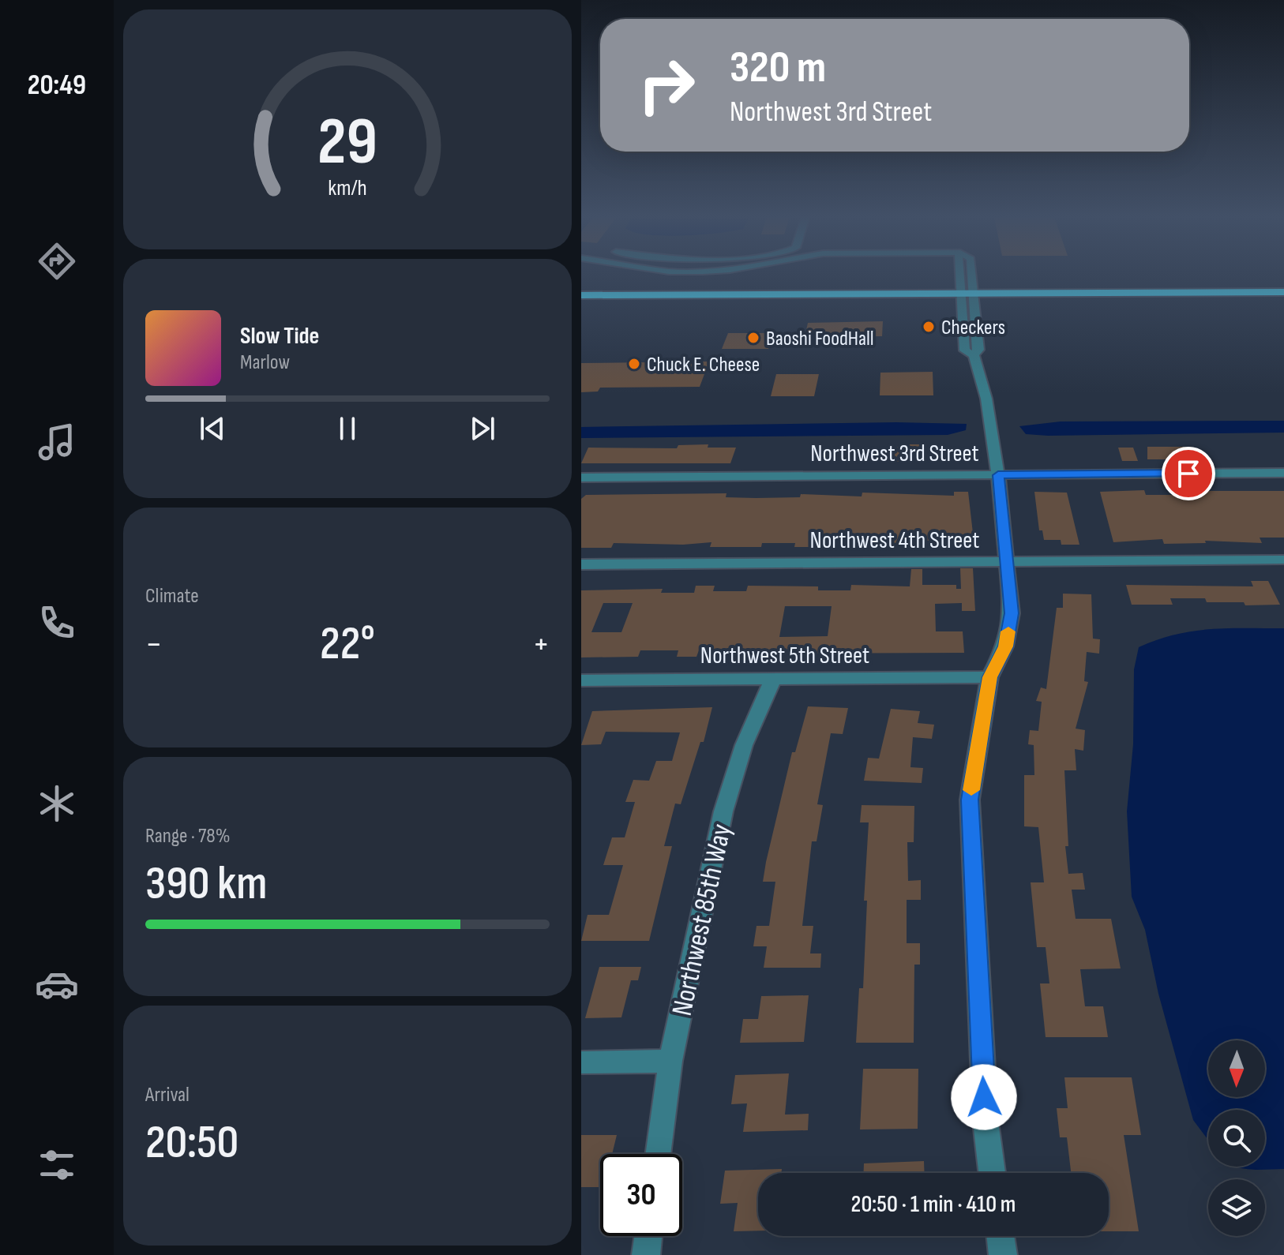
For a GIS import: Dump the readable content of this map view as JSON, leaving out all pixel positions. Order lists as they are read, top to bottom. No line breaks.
{"streets":{"street":["Northwest 3rd Street","Northwest 4th Street","Northwest 5th Street","Northwest 85th Way"]},"crossings":[["Northwest 5th Street","Northwest 85th Way"]],"places":["Checkers","Baoshi FoodHall","Chuck E. Cheese"],"north":"bottom","page":{"tabs":"20:49","turn":["320 m","Northwest 3rd Street"],"song":["Slow Tide","Marlow"],"tile":["Climate",["Range · 78%","390 km"],["Arrival","20:50"]],"heat":["−","22°","+"],"limit":"30","trip":"20:50 · 1 min · 410 m","gauge":["29","km/h"]}}
